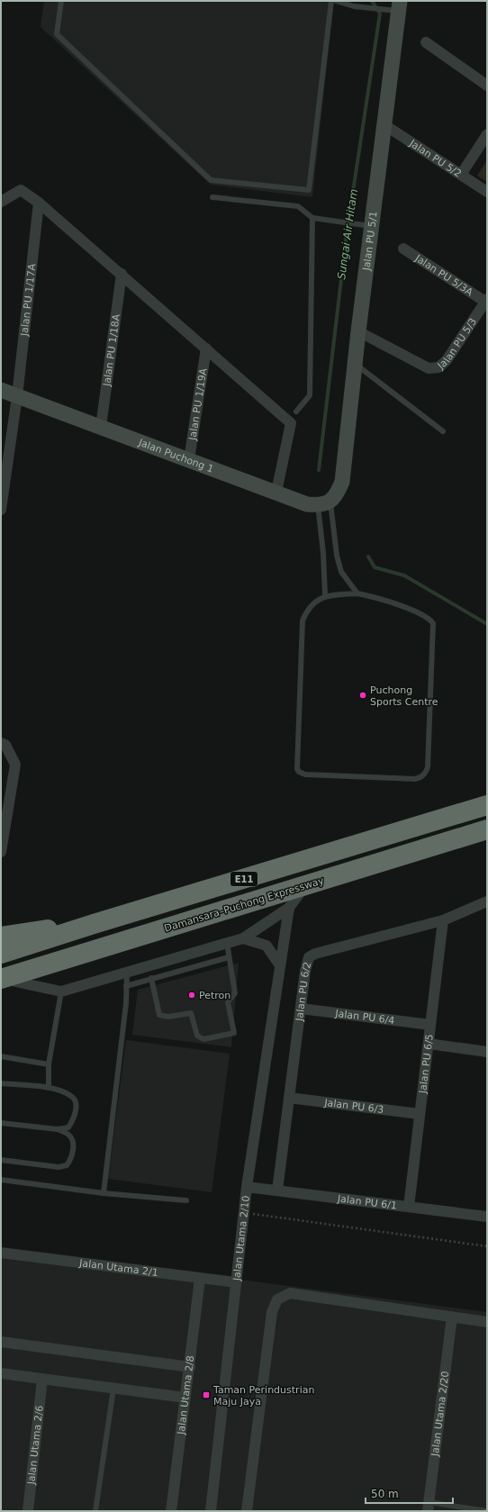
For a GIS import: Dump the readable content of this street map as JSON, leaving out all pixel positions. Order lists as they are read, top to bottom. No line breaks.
{"streets":{"highway":["E11","Damansara–Puchong Expressway"],"street":["Jalan PU 5/2","Jalan PU 5/1","Jalan PU 5/3A","Jalan PU 1/17A","Jalan PU 5/3","Jalan PU 1/18A","Jalan PU 1/19A","Jalan Puchong 1","Jalan PU 6/2","Jalan PU 6/4","Jalan PU 6/5","Jalan PU 6/3","Jalan PU 6/1","Jalan Utama 2/10","Jalan Utama 2/1","Jalan Utama 2/8","Jalan Utama 2/20","Jalan Utama 2/6"]},"crossings":[["Jalan PU 5/2","Jalan PU 5/1"],["Jalan PU 5/1","Jalan PU 5/3"],["Jalan PU 5/1","Jalan Puchong 1"],["Jalan PU 5/3A","Jalan PU 5/3"],["Jalan PU 1/17A","Jalan Puchong 1"],["Jalan PU 1/18A","Jalan Puchong 1"],["Jalan PU 1/19A","Jalan Puchong 1"],["Damansara–Puchong Expressway","Jalan Utama 2/10"],["Jalan PU 6/2","Jalan PU 6/4"],["Jalan PU 6/2","Jalan PU 6/5"],["Jalan PU 6/2","Jalan PU 6/3"],["Jalan PU 6/2","Jalan PU 6/1"],["Jalan PU 6/4","Jalan PU 6/5"],["Jalan PU 6/5","Jalan PU 6/3"],["Jalan PU 6/5","Jalan PU 6/1"],["Jalan PU 6/1","Jalan Utama 2/10"],["Jalan Utama 2/10","Jalan Utama 2/1"],["Jalan Utama 2/1","Jalan Utama 2/8"]],"water":["Sungai Air Hitam"],"places":{"other":["Puchong Sports Centre","Petron"],"transit":["Taman Perindustrian Maju Jaya"]},"scale_bar":"50 m"}
